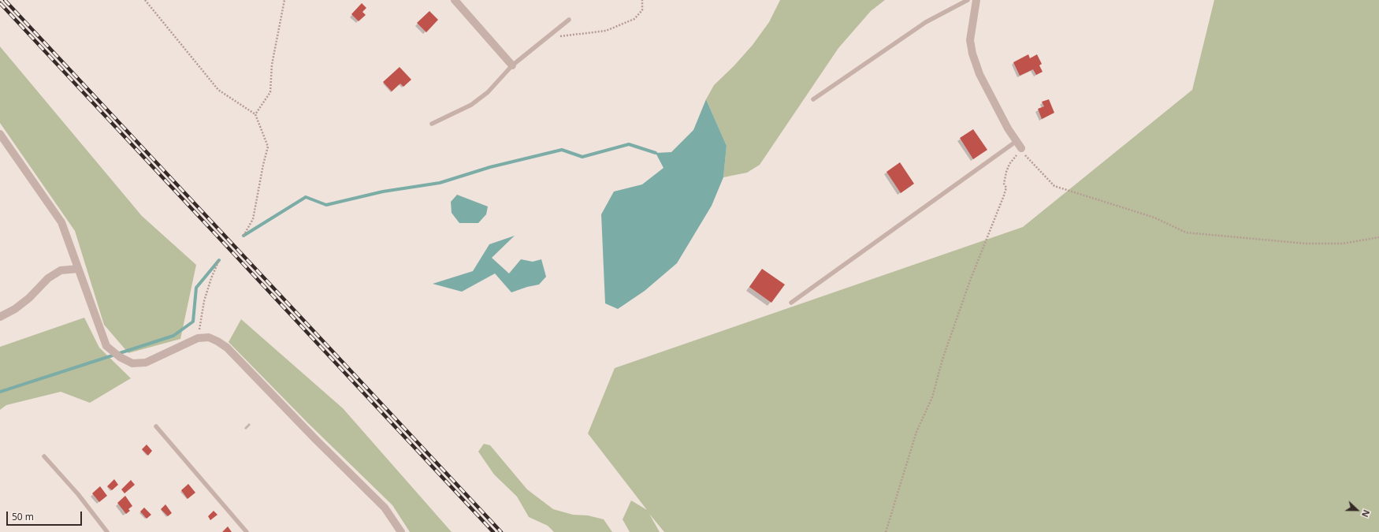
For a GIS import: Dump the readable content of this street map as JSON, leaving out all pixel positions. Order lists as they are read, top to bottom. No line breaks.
{"scale_bar":"50 m","north":"right"}
